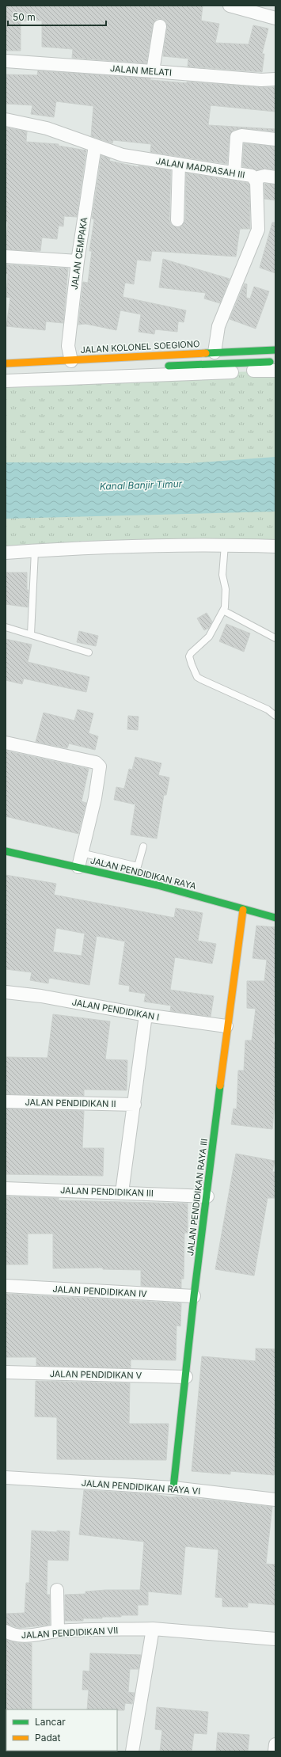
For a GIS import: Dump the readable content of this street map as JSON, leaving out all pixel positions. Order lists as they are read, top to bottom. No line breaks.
{"streets":{"street":["JALAN MELATI","JALAN MADRASAH III","JALAN CEMPAKA","JALAN KOLONEL SOEGIONO","JALAN PENDIDIKAN RAYA","JALAN PENDIDIKAN I","JALAN PENDIDIKAN II","JALAN PENDIDIKAN III","JALAN PENDIDIKAN RAYA III","JALAN PENDIDIKAN IV","JALAN PENDIDIKAN V","JALAN PENDIDIKAN RAYA VI","JALAN PENDIDIKAN VII"]},"crossings":[["JALAN MADRASAH III","JALAN CEMPAKA"],["JALAN MADRASAH III","JALAN KOLONEL SOEGIONO"],["JALAN CEMPAKA","JALAN KOLONEL SOEGIONO"],["JALAN PENDIDIKAN RAYA","JALAN PENDIDIKAN RAYA III"],["JALAN PENDIDIKAN I","JALAN PENDIDIKAN RAYA III"],["JALAN PENDIDIKAN III","JALAN PENDIDIKAN RAYA III"],["JALAN PENDIDIKAN RAYA III","JALAN PENDIDIKAN IV"],["JALAN PENDIDIKAN RAYA III","JALAN PENDIDIKAN V"],["JALAN PENDIDIKAN RAYA III","JALAN PENDIDIKAN RAYA VI"]],"water":["Kanal Banjir Timur"],"legend":["Lancar","Padat"],"scale_bar":"50 m"}
